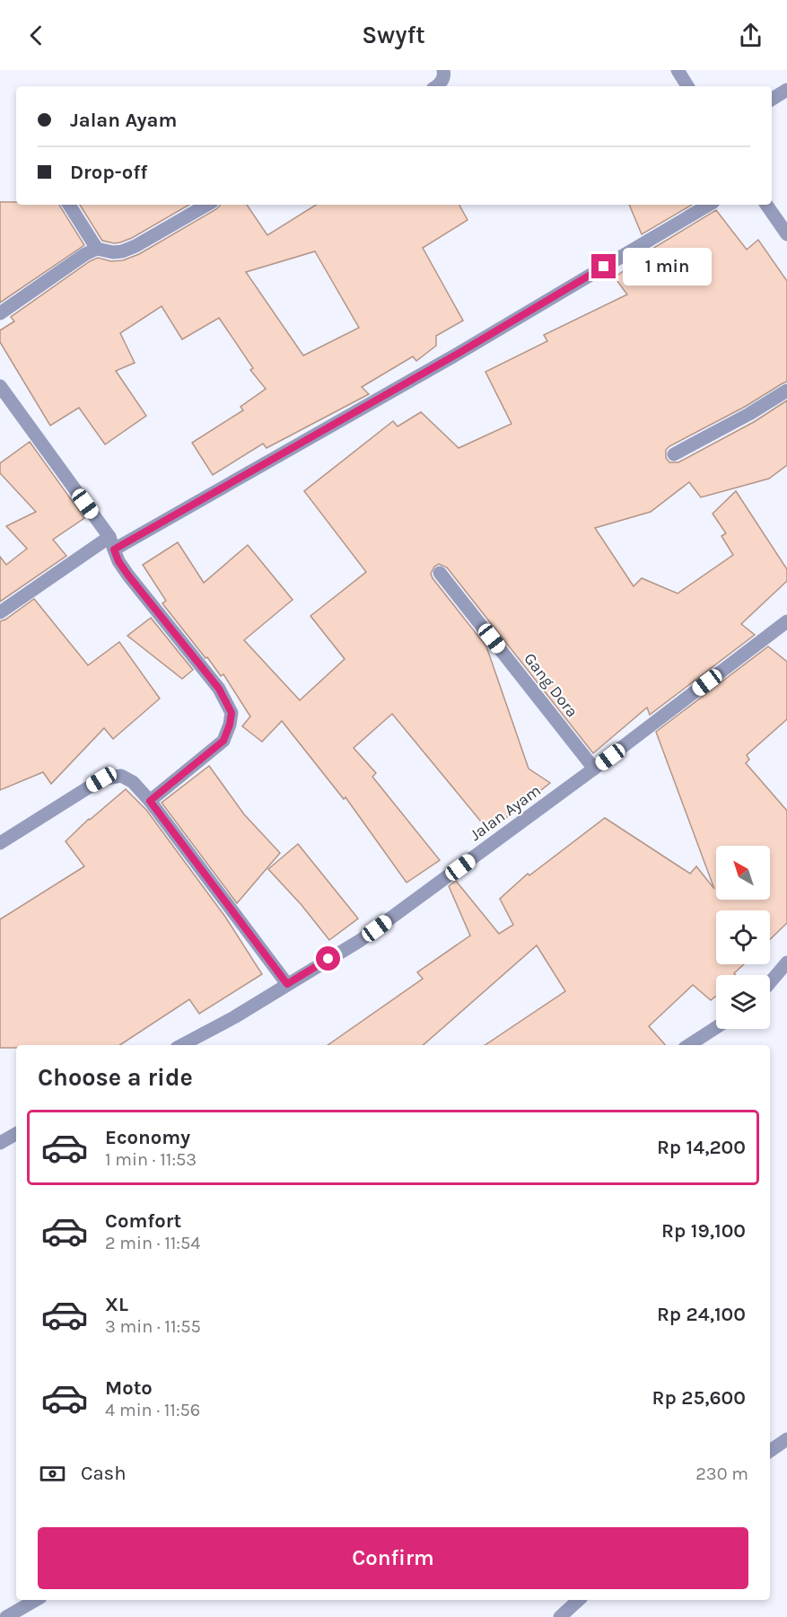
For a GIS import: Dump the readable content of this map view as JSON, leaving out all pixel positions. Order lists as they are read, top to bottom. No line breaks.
{"streets":{"street":["Gang Dora","Jalan Ayam"]},"crossings":[["Gang Dora","Jalan Ayam"]],"north":"top left","page":{"header":"Swyft","banner":["Jalan Ayam","Drop-off"],"bubble":"1 min","heading":"Choose a ride","list":[{"name":"Economy","note":"1 min · 11:53","value":"Rp 14,200"},{"name":"Comfort","note":"2 min · 11:54","value":"Rp 19,100"},{"name":"XL","note":"3 min · 11:55","value":"Rp 24,100"},{"name":"Moto","note":"4 min · 11:56","value":"Rp 25,600"}],"pay":["Cash","230 m"],"buttons":"Confirm"}}
